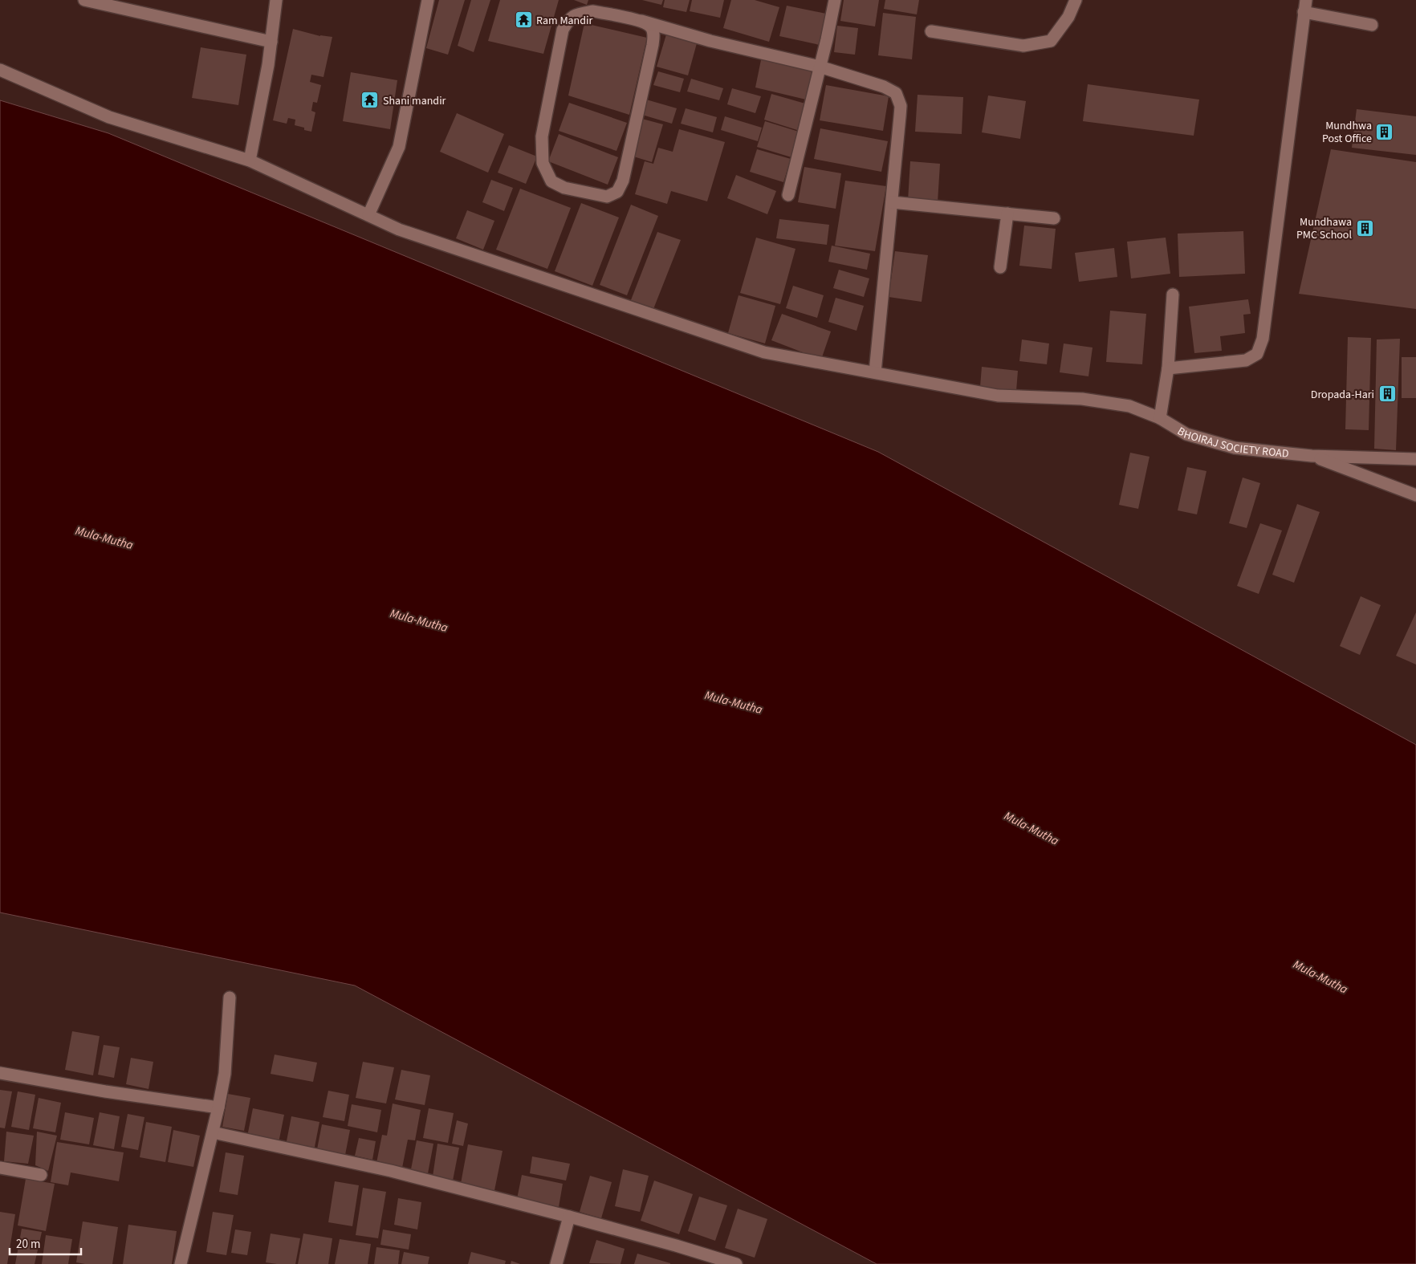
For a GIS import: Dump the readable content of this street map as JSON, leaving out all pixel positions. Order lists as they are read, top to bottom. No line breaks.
{"streets":{"street":["BHOIRAJ SOCIETY ROAD"]},"water":["Mula-Mutha"],"places":{"temple":["Ram Mandir","Shani mandir"],"building":["Mundhwa Post Office","Mundhawa PMC School","Dropada-Hari"]},"scale_bar":"20 m"}
